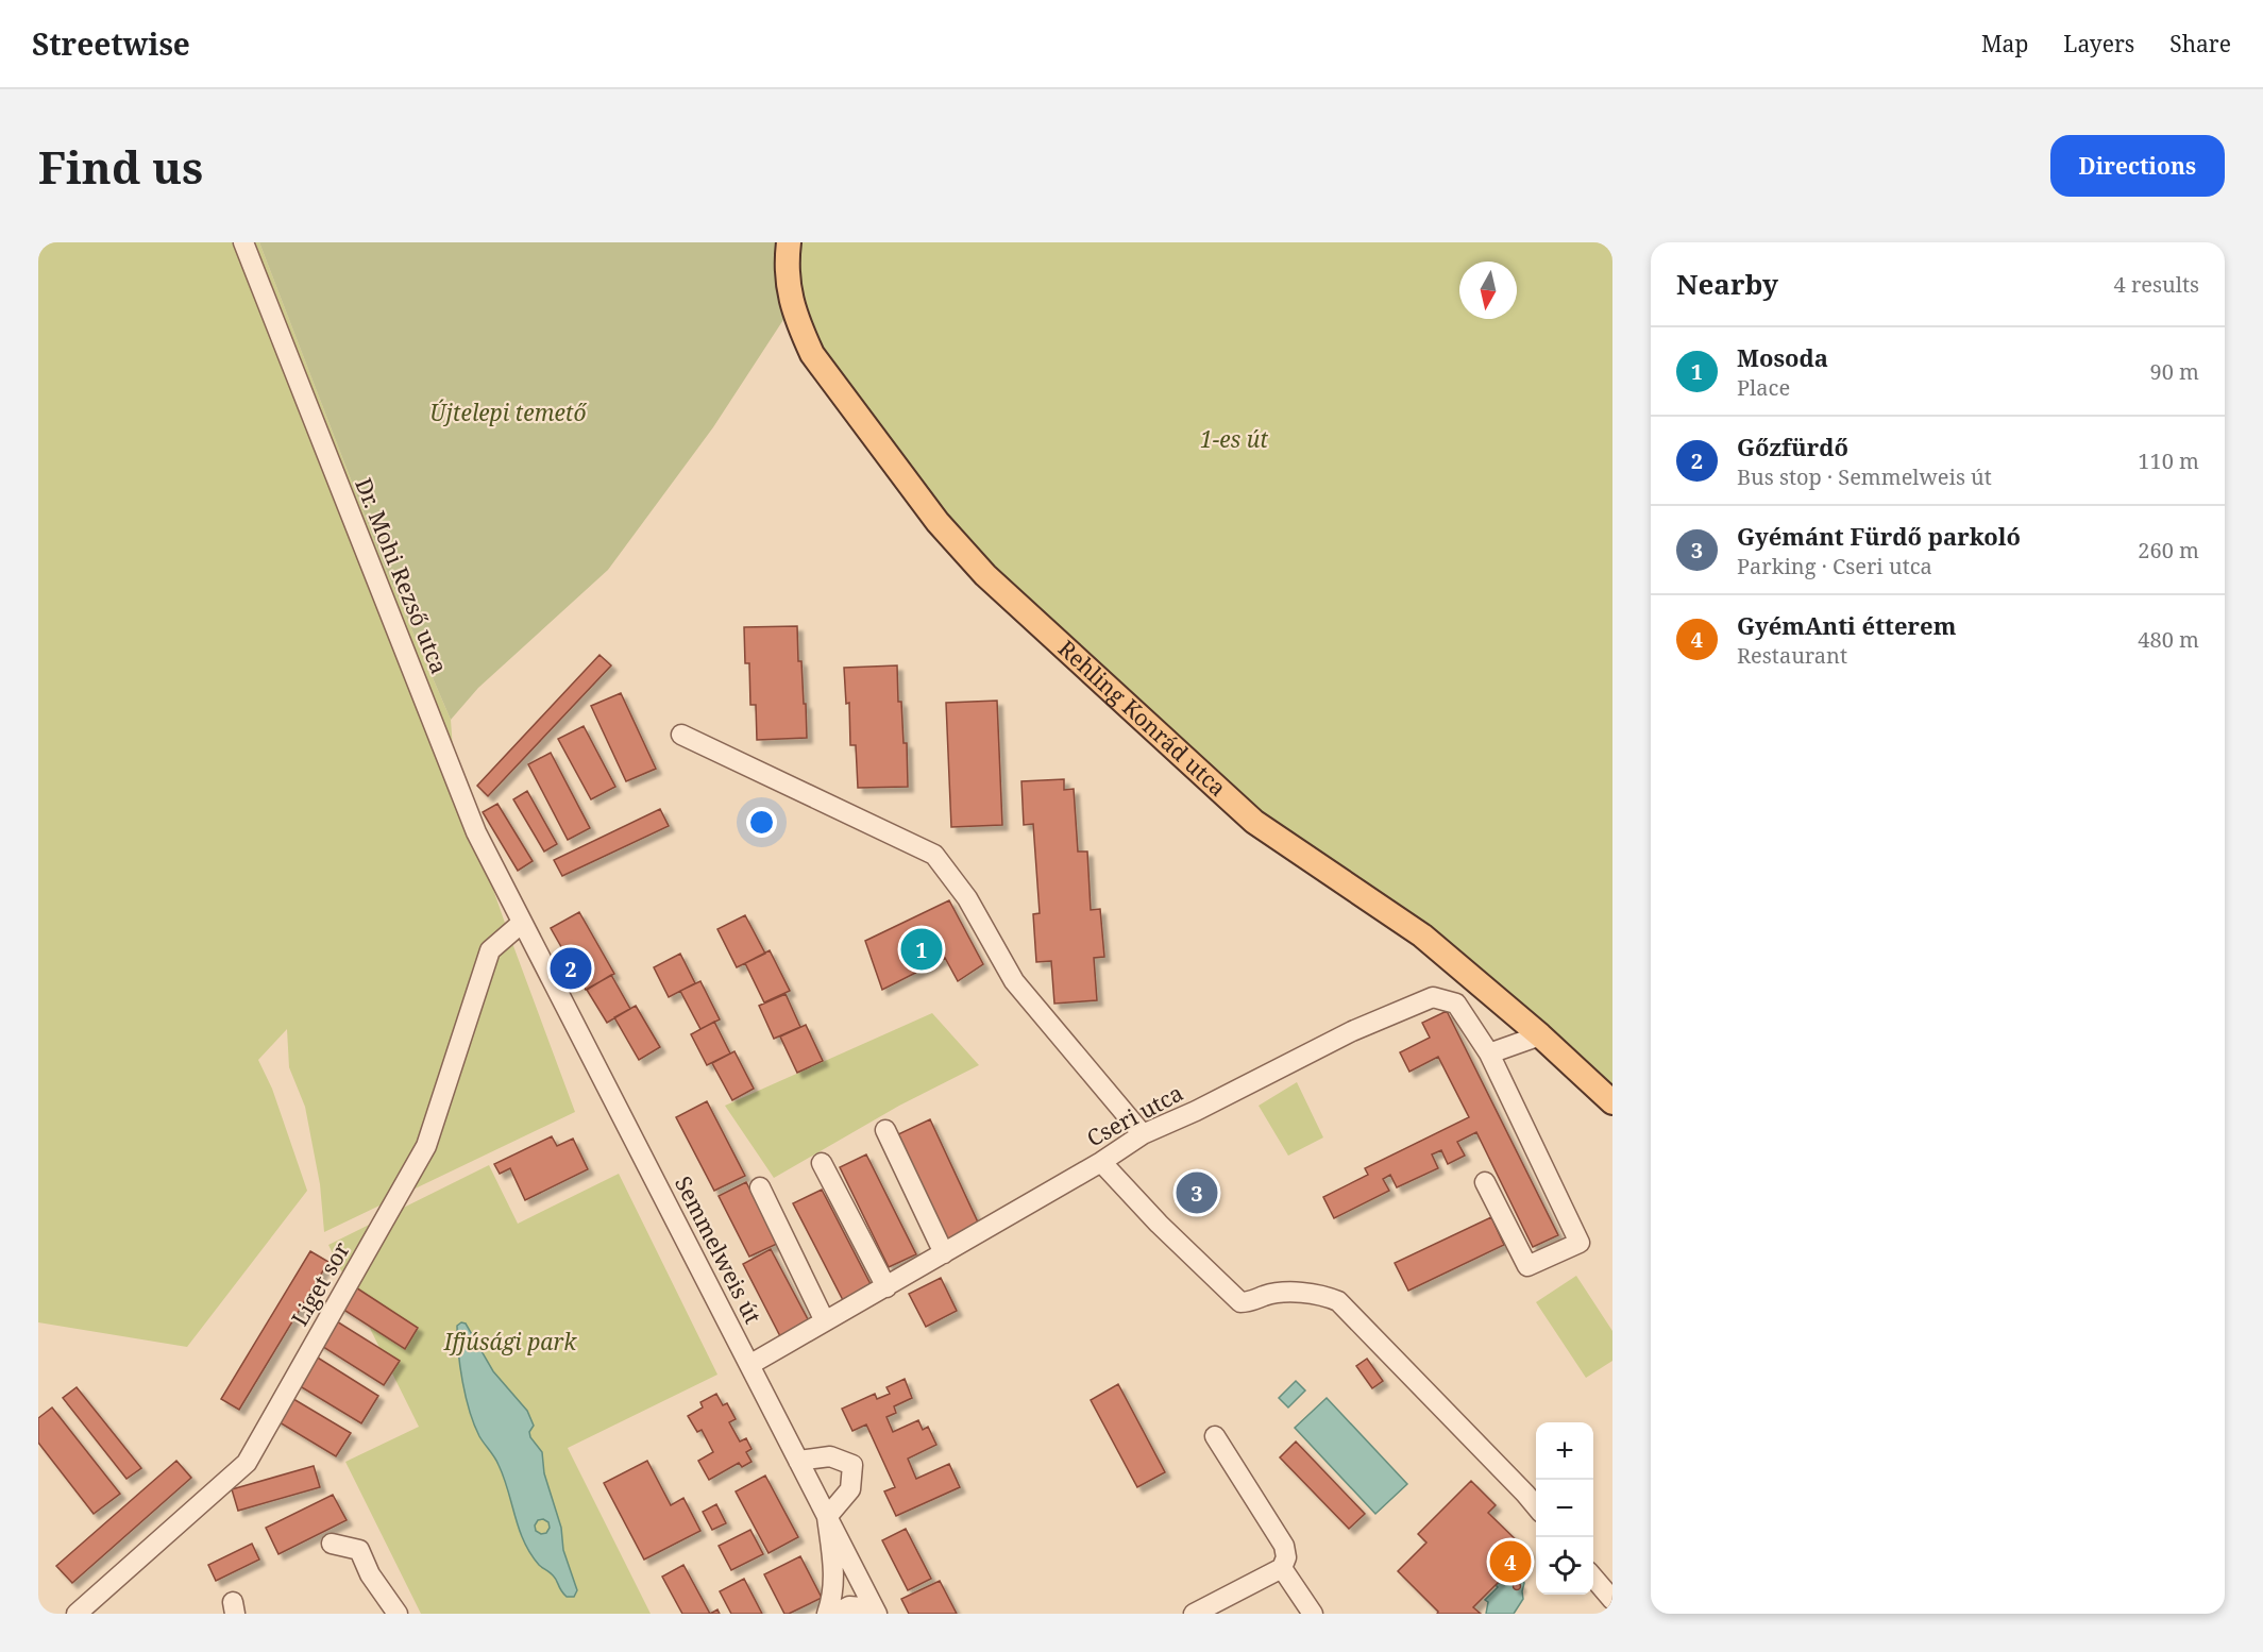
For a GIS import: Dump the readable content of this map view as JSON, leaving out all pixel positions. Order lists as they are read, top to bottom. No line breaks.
{"streets":{"main road":["Rehling Konrád utca"],"street":["Dr. Mohi Rezső utca","Cseri utca","Semmelweis út","Liget sor"]},"crossings":[["Dr. Mohi Rezső utca","Semmelweis út"],["Dr. Mohi Rezső utca","Liget sor"],["Cseri utca","Semmelweis út"],["Semmelweis út","Liget sor"]],"parks":["Újtelepi temető","1-es út","Ifjúsági park"],"north":"bottom","page":{"header":"Streetwise","nav":["Map","Layers","Share"],"buttons":"Directions","title":"Find us","heading":["Nearby","4 results"],"list":[{"mark":"1","name":"Mosoda","note":"Place","value":"90 m"},{"mark":"2","name":"Gőzfürdő","note":"Bus stop · Semmelweis út","value":"110 m"},{"mark":"3","name":"Gyémánt Fürdő parkoló","note":"Parking · Cseri utca","value":"260 m"},{"mark":"4","name":"GyémAnti étterem","note":"Restaurant","value":"480 m"}],"pins":["1","2","3","4"],"map_buttons":["+","−"]}}
